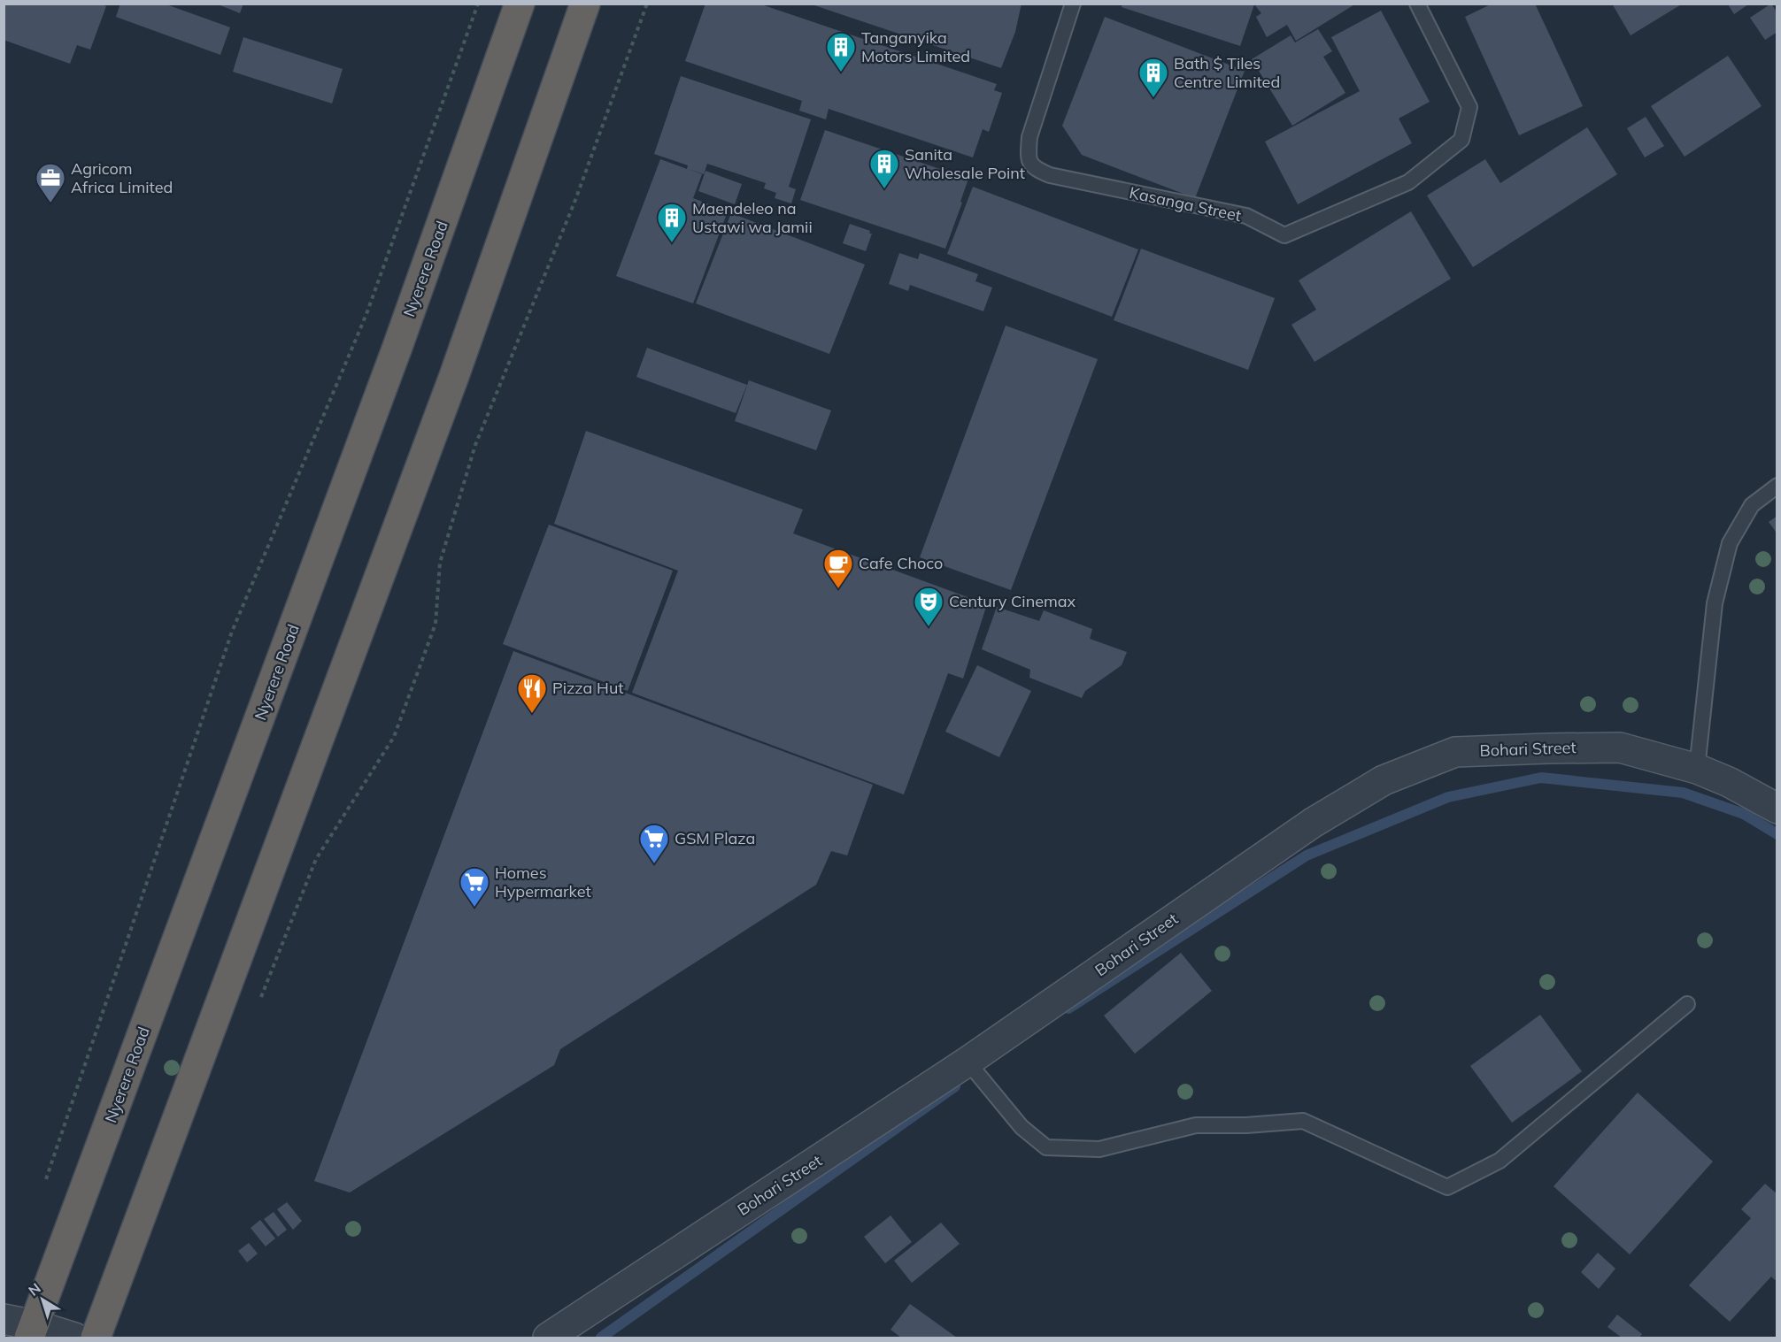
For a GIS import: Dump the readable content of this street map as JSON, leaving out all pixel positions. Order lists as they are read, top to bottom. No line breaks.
{"streets":{"highway":["Nyerere Road"],"street":["Bohari Street"],"lane":["Kasanga Street"]},"places":{"building":["Tanganyika Motors Limited","Bath $ Tiles Centre Limited","Sanita Wholesale Point","Maendeleo na Ustawi wa Jamii"],"office":["Agricom Africa Limited"],"cafe":["Cafe Choco"],"theatre":["Century Cinemax"],"restaurant":["Pizza Hut"],"supermarket":["GSM Plaza","Homes Hypermarket"]},"north":"top left"}
